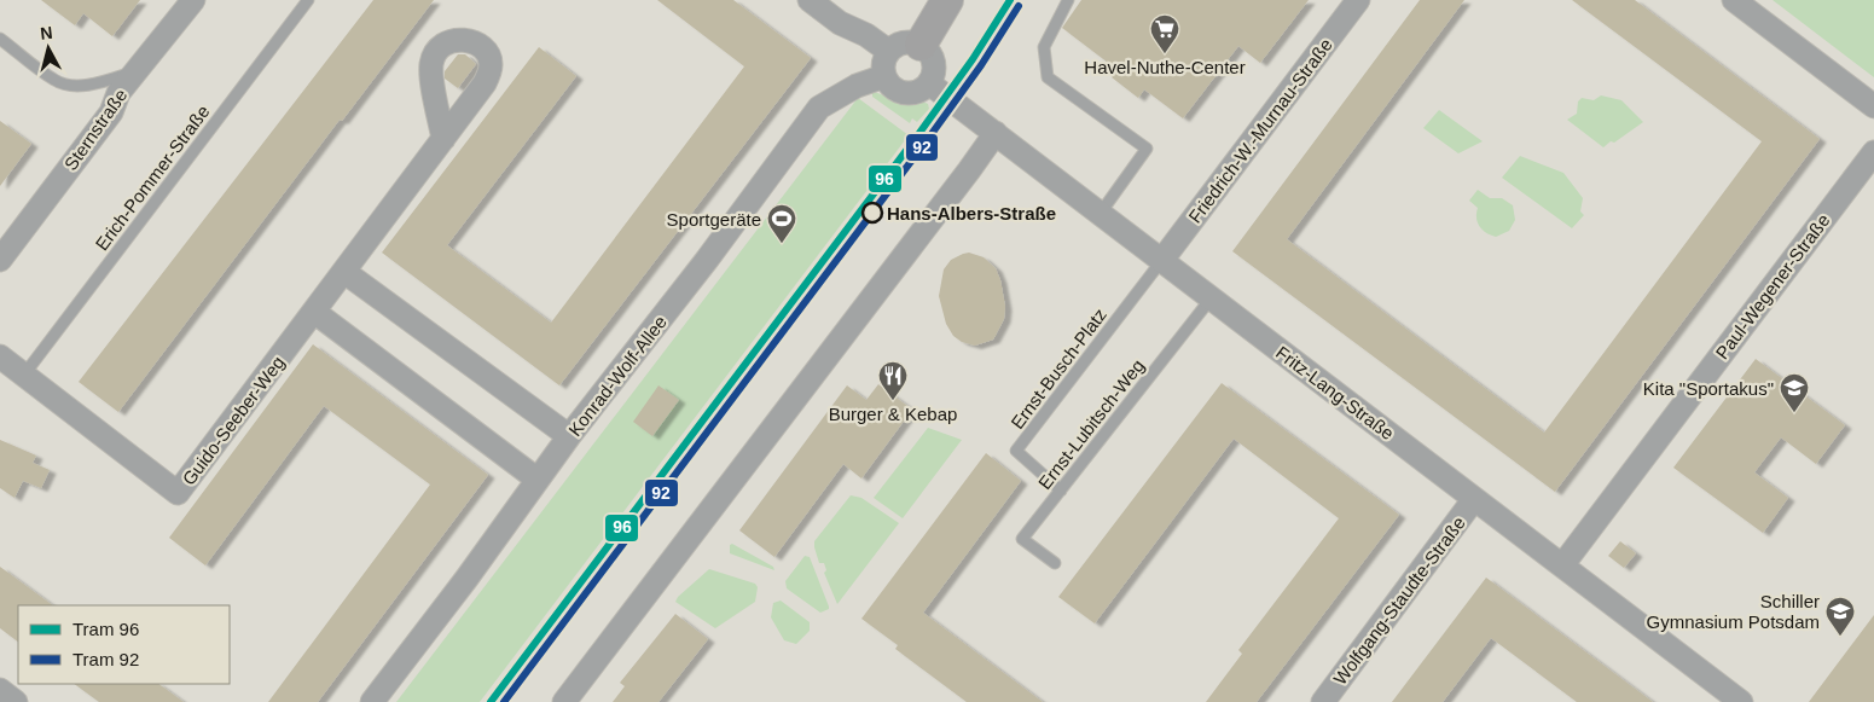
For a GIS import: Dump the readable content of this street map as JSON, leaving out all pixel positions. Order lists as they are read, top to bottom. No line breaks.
{"streets":{"street":["Sternstraße","Friedrich-W.-Murnau-Straße","Paul-Wegener-Straße","Konrad-Wolf-Allee","Fritz-Lang-Straße","Guido-Seeber-Weg","Wolfgang-Staudte-Straße"],"lane":["Erich-Pommer-Straße","Ernst-Busch-Platz","Ernst-Lubitsch-Weg"]},"crossings":[["Friedrich-W.-Murnau-Straße","Ernst-Busch-Platz"],["Friedrich-W.-Murnau-Straße","Fritz-Lang-Straße"],["Erich-Pommer-Straße","Guido-Seeber-Weg"],["Paul-Wegener-Straße","Fritz-Lang-Straße"],["Ernst-Busch-Platz","Fritz-Lang-Straße"],["Ernst-Busch-Platz","Ernst-Lubitsch-Weg"],["Konrad-Wolf-Allee","Fritz-Lang-Straße"],["Fritz-Lang-Straße","Ernst-Lubitsch-Weg"],["Fritz-Lang-Straße","Wolfgang-Staudte-Straße"]],"places":{"supermarket":["Havel-Nuthe-Center"],"other":["Hans-Albers-Straße"],"sports":["Sportgeräte"],"restaurant":["Burger & Kebap"],"school or university":["Kita \"Sportakus\"","Schiller Gymnasium Potsdam"]},"lines":["tram line 96","tram line 92"],"legend":["Tram 96","Tram 92"],"north":"top"}
